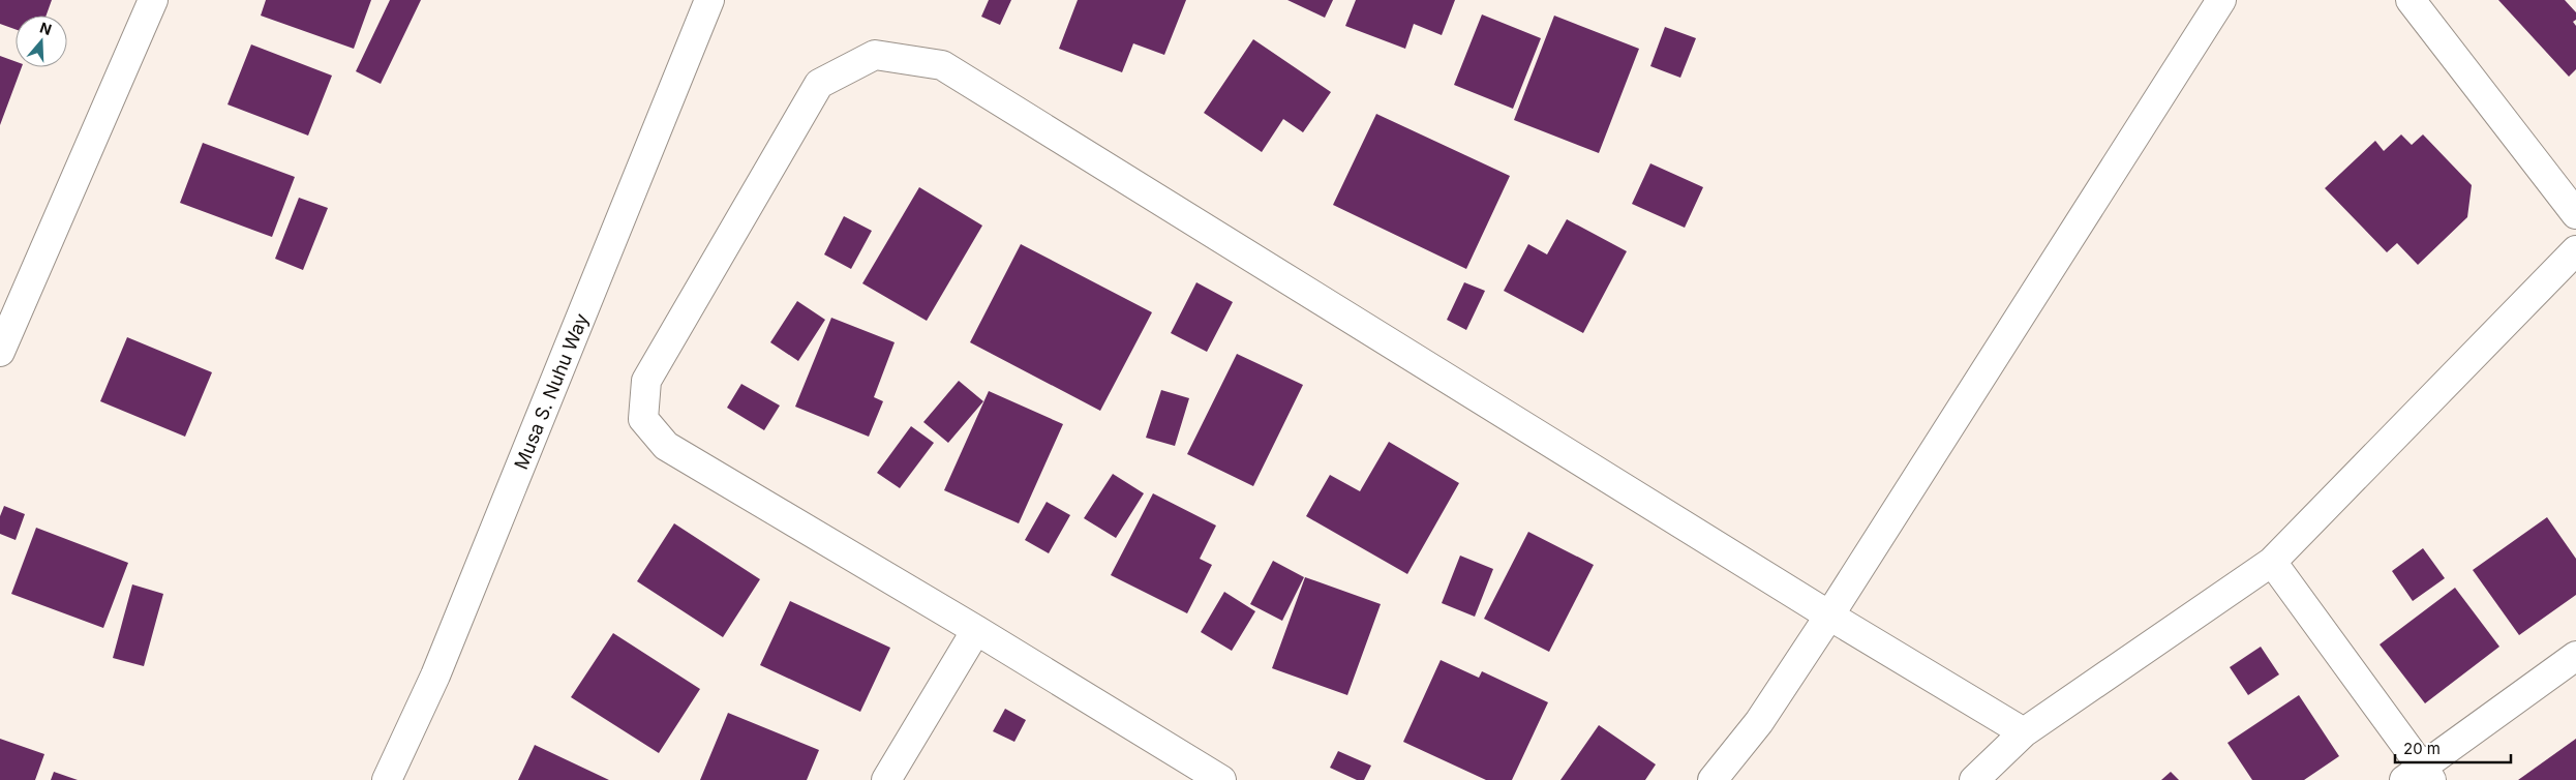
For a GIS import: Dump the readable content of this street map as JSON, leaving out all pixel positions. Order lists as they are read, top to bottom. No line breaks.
{"streets":{"street":["Musa S. Nuhu Way"]},"scale_bar":"20 m","north":"top"}
